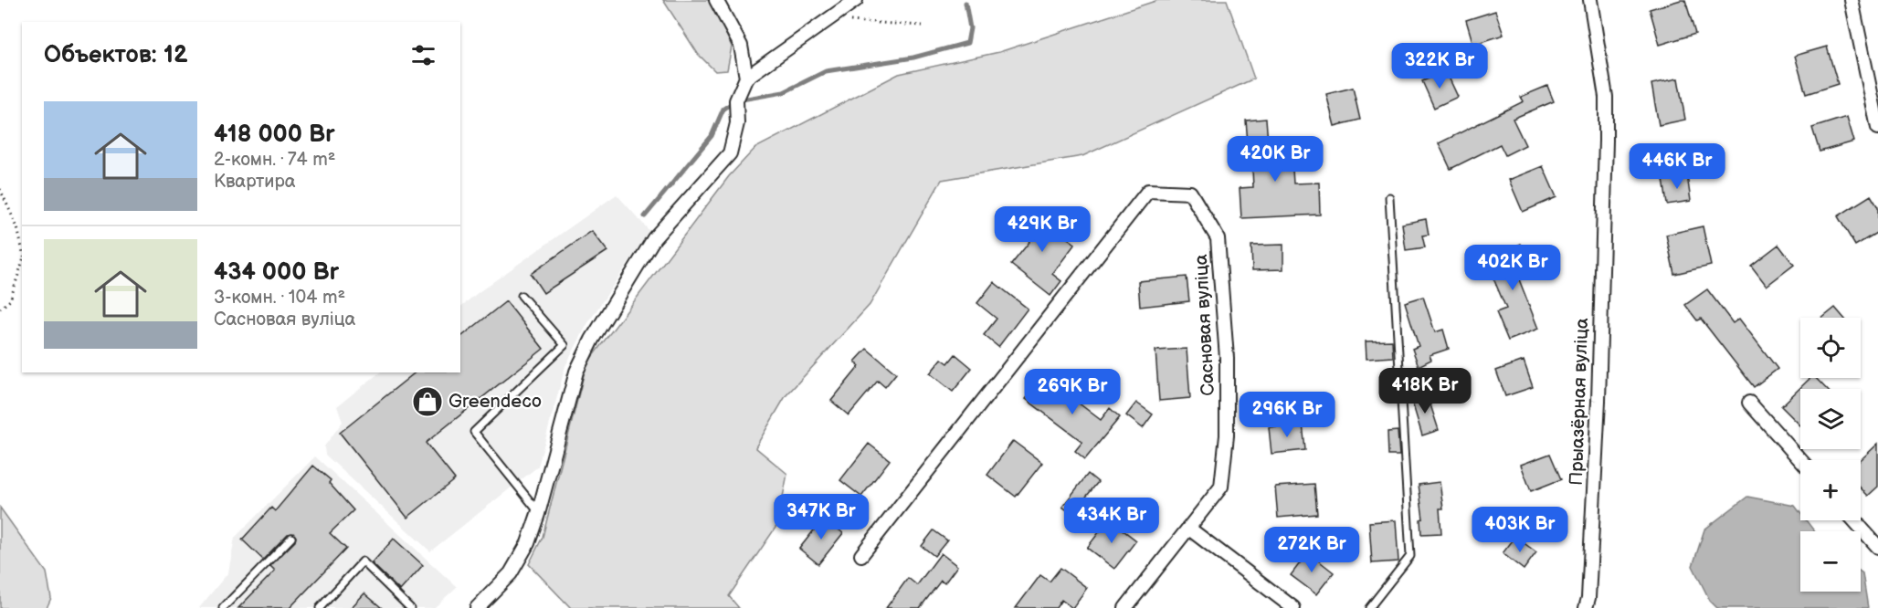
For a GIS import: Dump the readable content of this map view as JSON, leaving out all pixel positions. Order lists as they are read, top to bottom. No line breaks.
{"streets":{"street":["Сасновая вуліца","Прыазёрная вуліца"]},"places":{"shop":["Greendeco"]},"page":{"heading":"Объектов: 12","price":["322K Br","420K Br","446K Br","429K Br","402K Br","418K Br","269K Br","296K Br","347K Br","434K Br","403K Br","272K Br"],"list":[{"name":"418 000 Br","note":"2-комн. · 74 m² · Квартира"},{"name":"434 000 Br","note":"3-комн. · 104 m² · Сасновая вуліца"}],"map_buttons":["+","−"]}}
